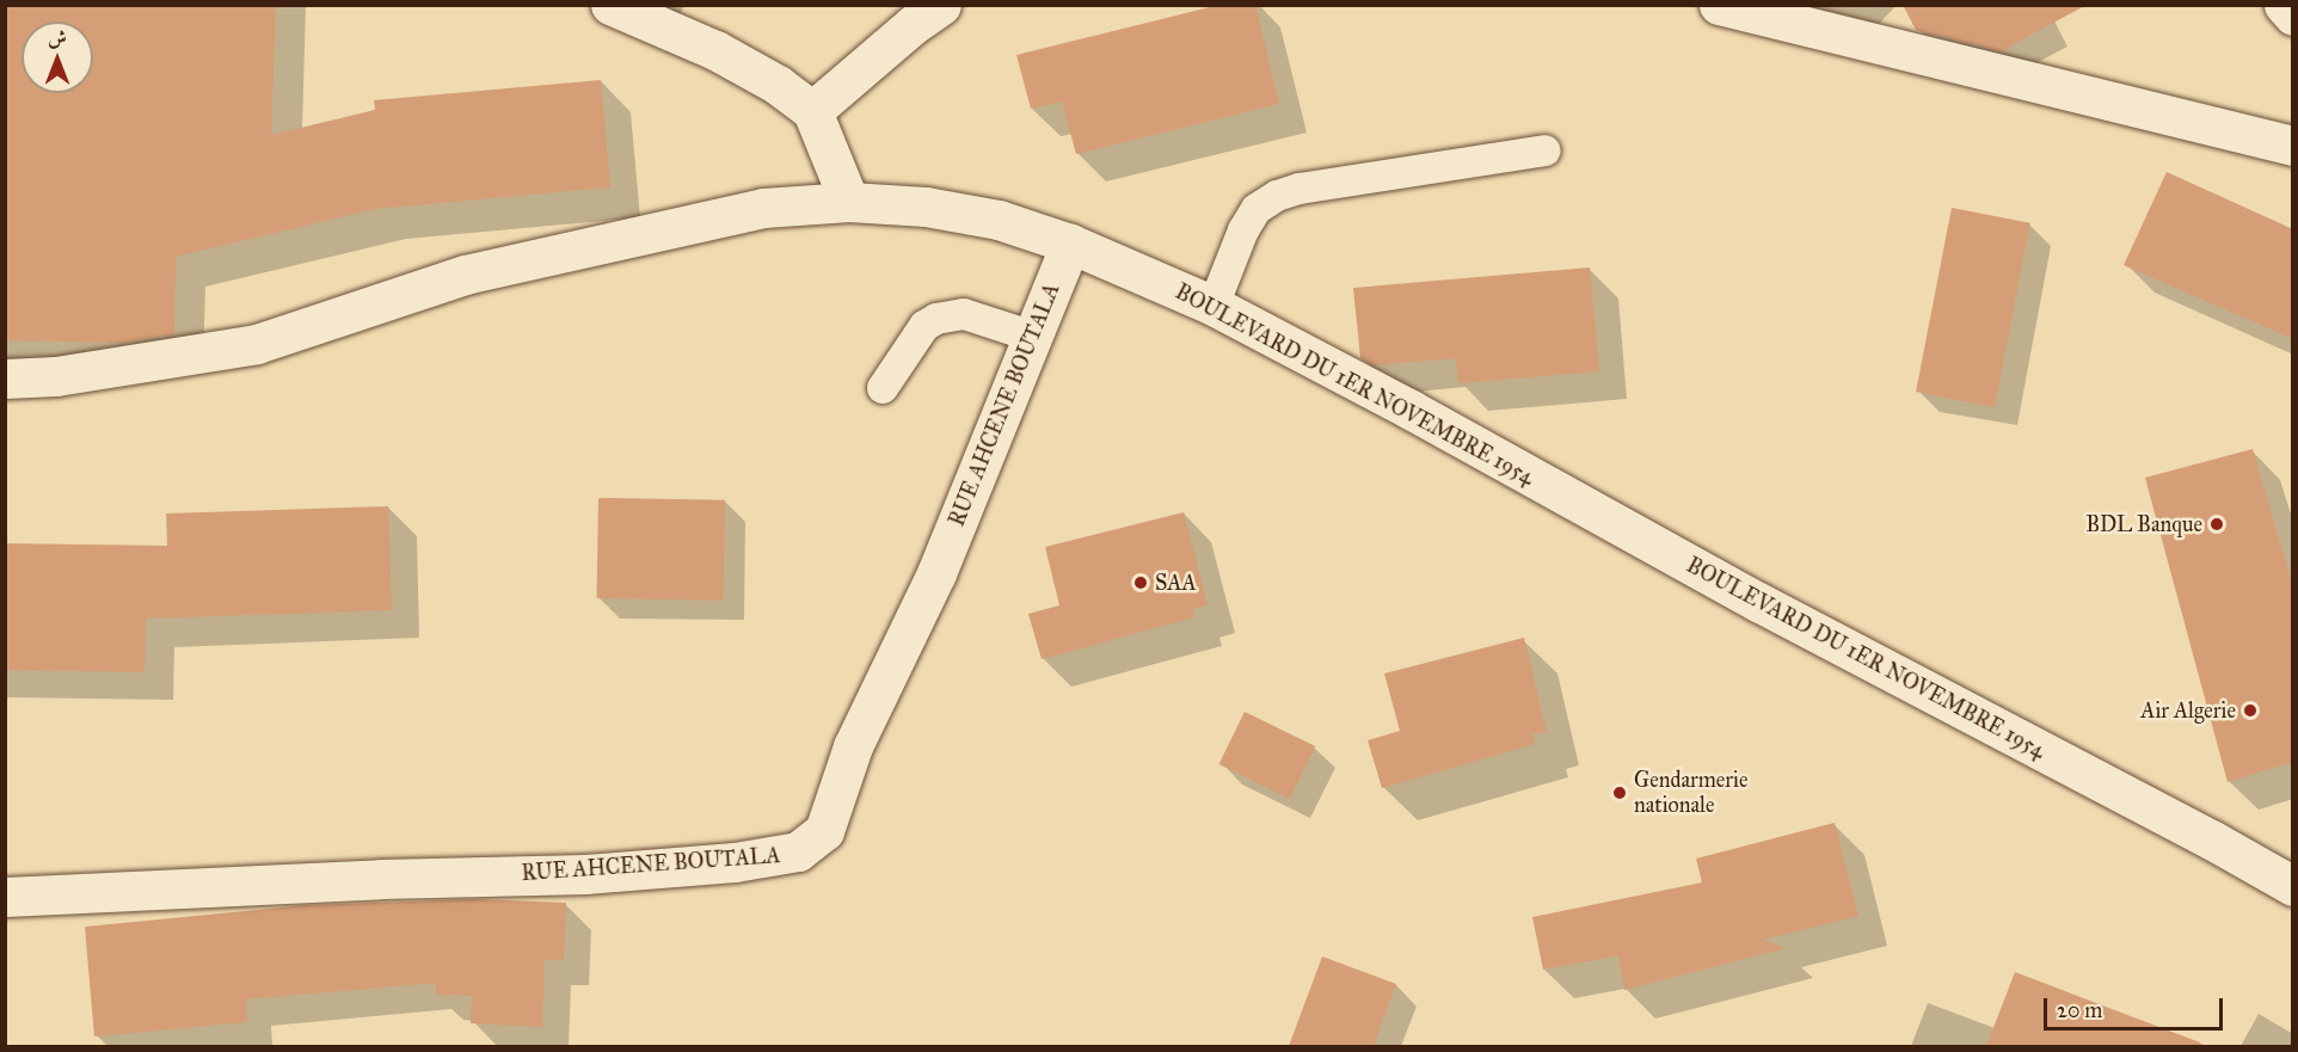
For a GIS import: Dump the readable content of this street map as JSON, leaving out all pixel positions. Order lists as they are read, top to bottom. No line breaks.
{"streets":{"street":["BOULEVARD DU 1ER NOVEMBRE 1954","RUE AHCENE BOUTALA"]},"crossings":[["BOULEVARD DU 1ER NOVEMBRE 1954","RUE AHCENE BOUTALA"]],"places":["BDL Banque","SAA","Air Algerie","Gendarmerie nationale"],"scale_bar":"20 m","north":"top"}
